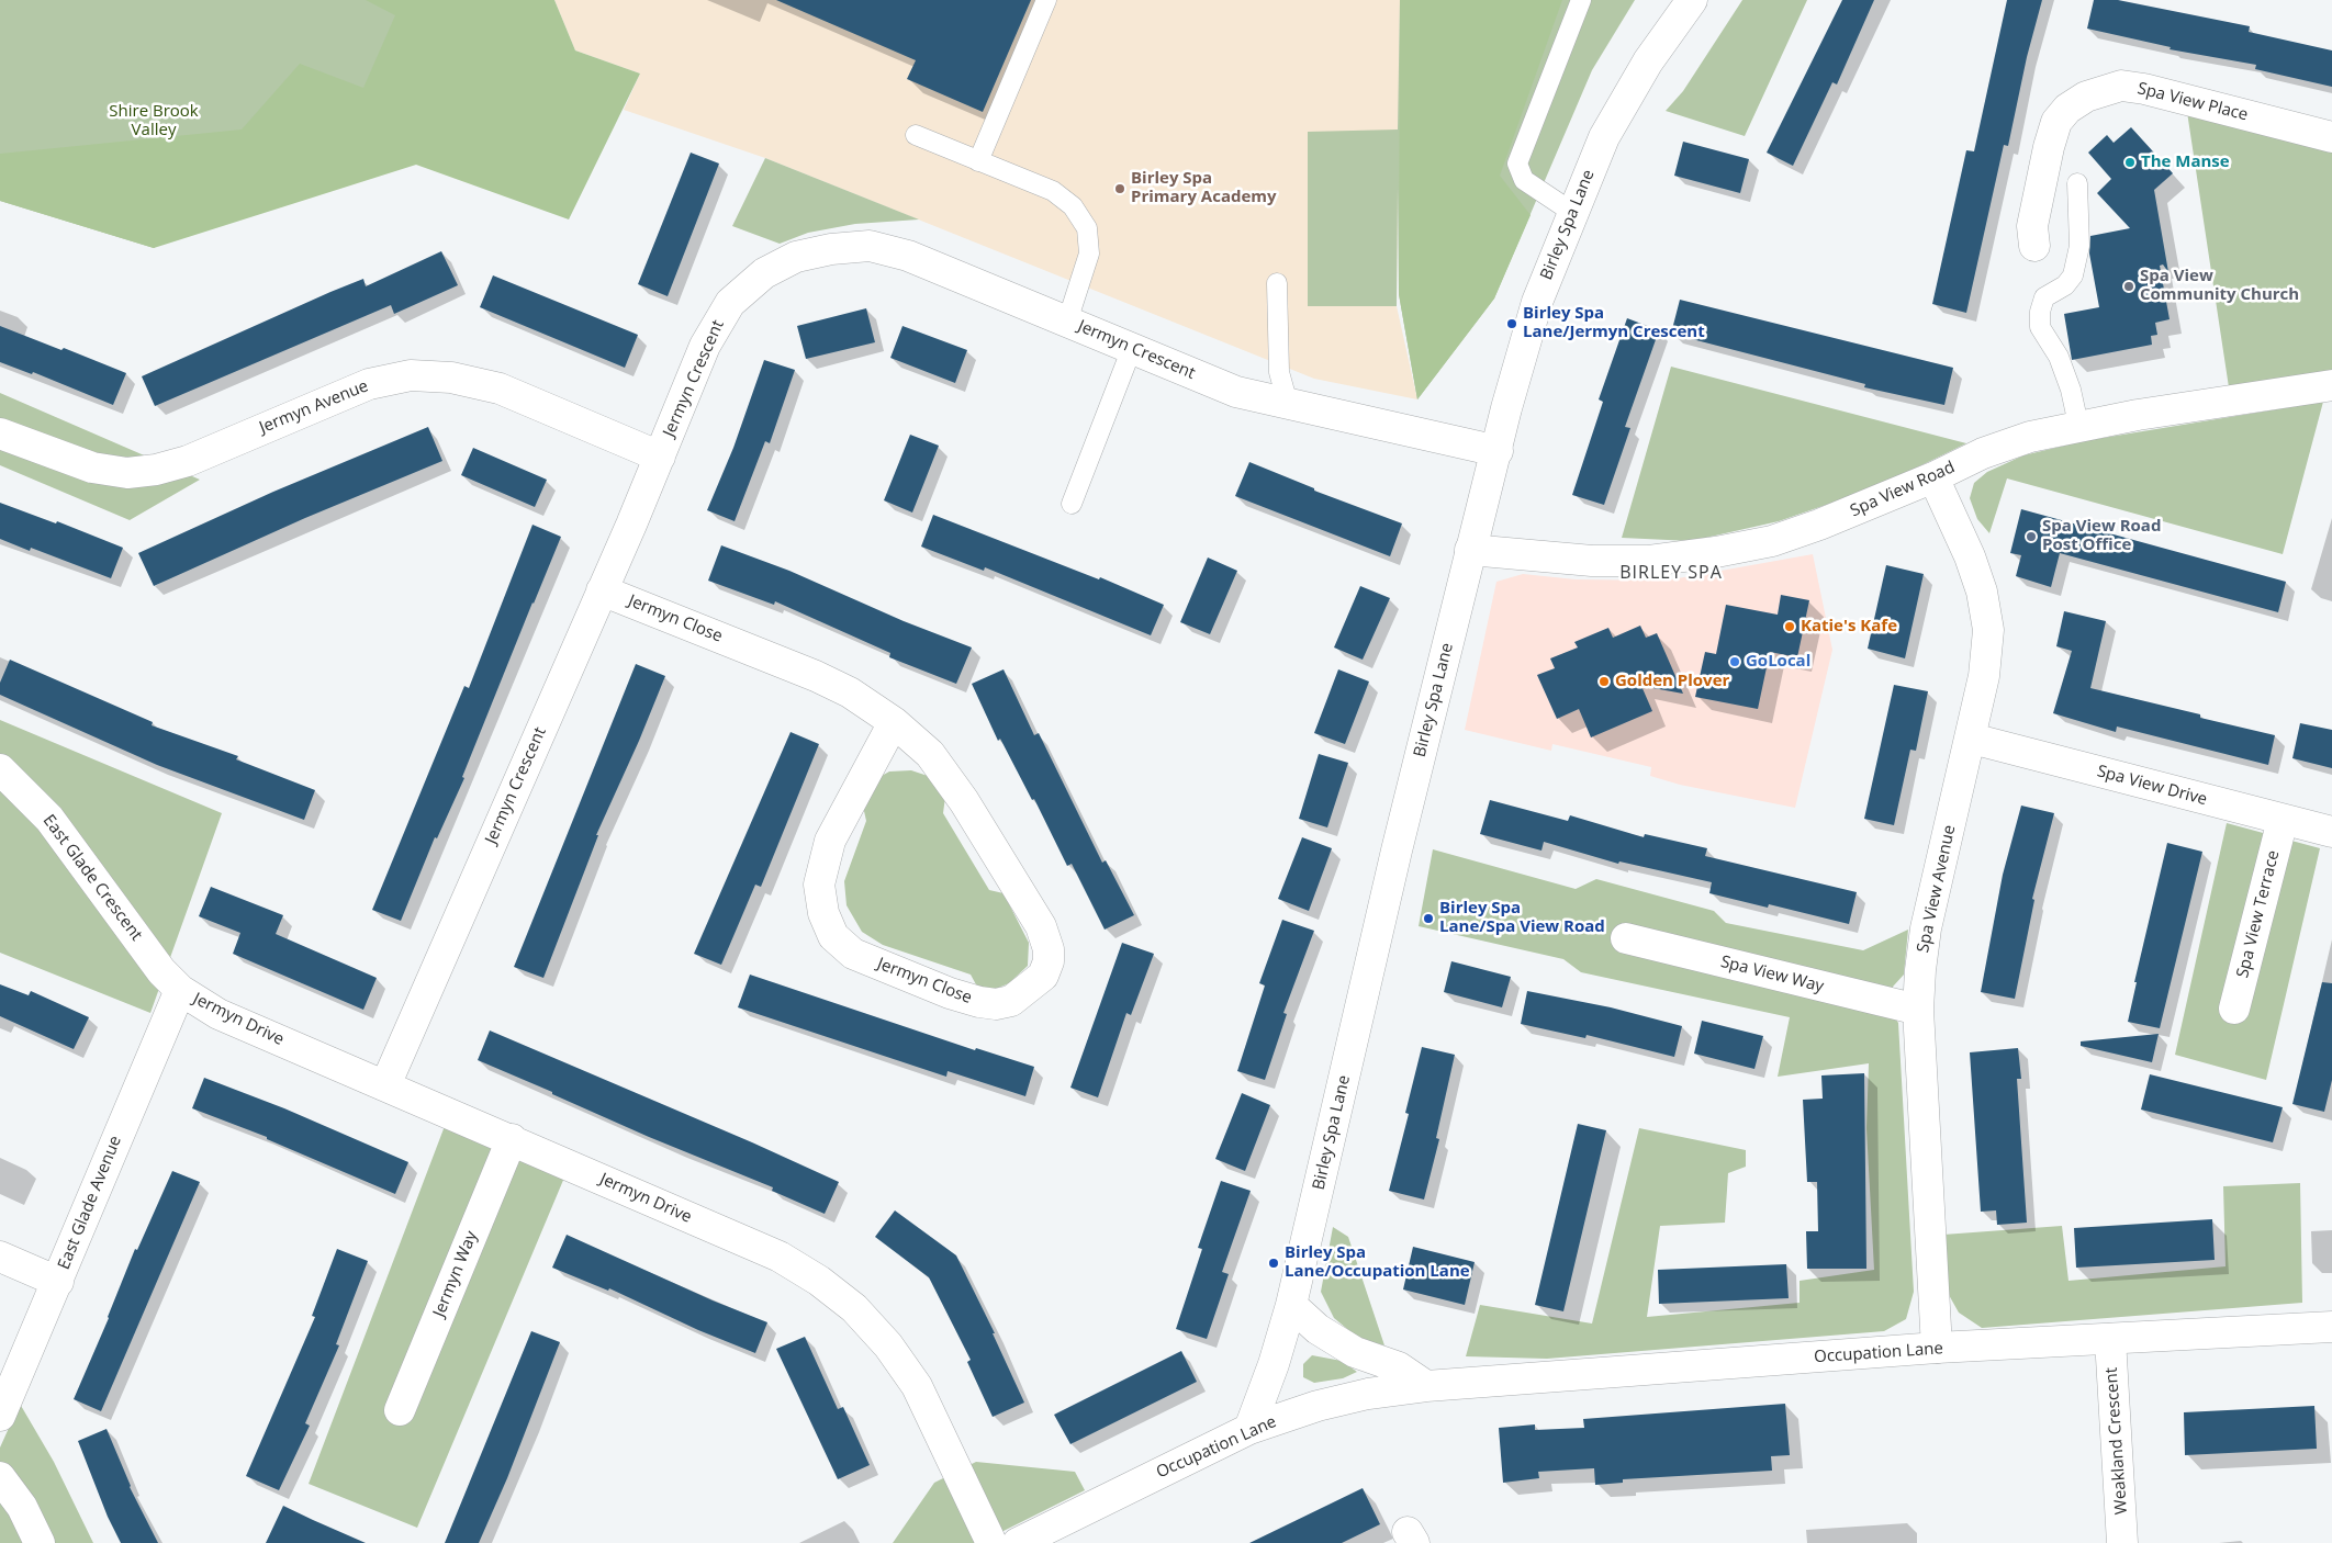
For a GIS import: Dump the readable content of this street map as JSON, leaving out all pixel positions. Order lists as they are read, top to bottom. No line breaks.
{"streets":{"street":["Spa View Place","Birley Spa Lane","Jermyn Crescent","Jermyn Avenue","Spa View Road","Jermyn Close","Spa View Drive","East Glade Crescent","Spa View Avenue","Spa View Terrace","Spa View Way","Jermyn Drive","East Glade Avenue","Jermyn Way","Occupation Lane","Weakland Crescent"]},"crossings":[["Birley Spa Lane","Jermyn Crescent"],["Birley Spa Lane","Spa View Road"],["Birley Spa Lane","Occupation Lane"],["Jermyn Crescent","Jermyn Avenue"],["Jermyn Crescent","Jermyn Close"],["Jermyn Crescent","Jermyn Drive"],["Spa View Road","Spa View Avenue"],["Spa View Drive","Spa View Avenue"],["Spa View Drive","Spa View Terrace"],["East Glade Crescent","Jermyn Drive"],["East Glade Crescent","East Glade Avenue"],["Spa View Avenue","Spa View Way"],["Spa View Avenue","Occupation Lane"],["Jermyn Drive","East Glade Avenue"],["Jermyn Drive","Jermyn Way"],["Occupation Lane","Weakland Crescent"]],"districts":["BIRLEY SPA"],"parks":["Shire Brook Valley"],"places":["The Manse","Birley Spa Primary Academy","Spa View Community Church","Birley Spa Lane/Jermyn Crescent","Spa View Road Post Office","Katie's Kafe","GoLocal","Golden Plover","Birley Spa Lane/Spa View Road","Birley Spa Lane/Occupation Lane"]}
